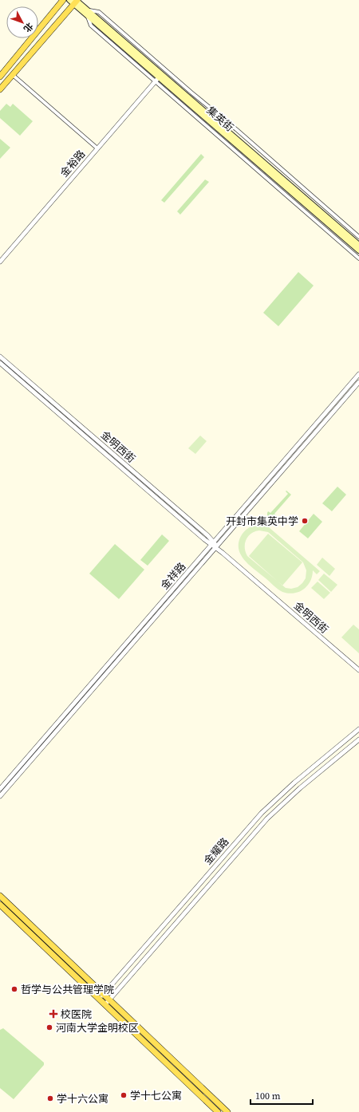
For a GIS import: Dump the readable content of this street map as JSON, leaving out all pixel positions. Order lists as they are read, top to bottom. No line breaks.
{"streets":{"main road":["集英街"],"street":["金裕路","金明西街","金祥路","金耀路"]},"crossings":[["集英街","金裕路"],["金明西街","金祥路"]],"places":{"other":["开封市集英中学","哲学与公共管理学院","河南大学金明校区","学十七公寓","学十六公寓"],"health":["校医院"]},"scale_bar":"100 m","north":"bottom right"}
